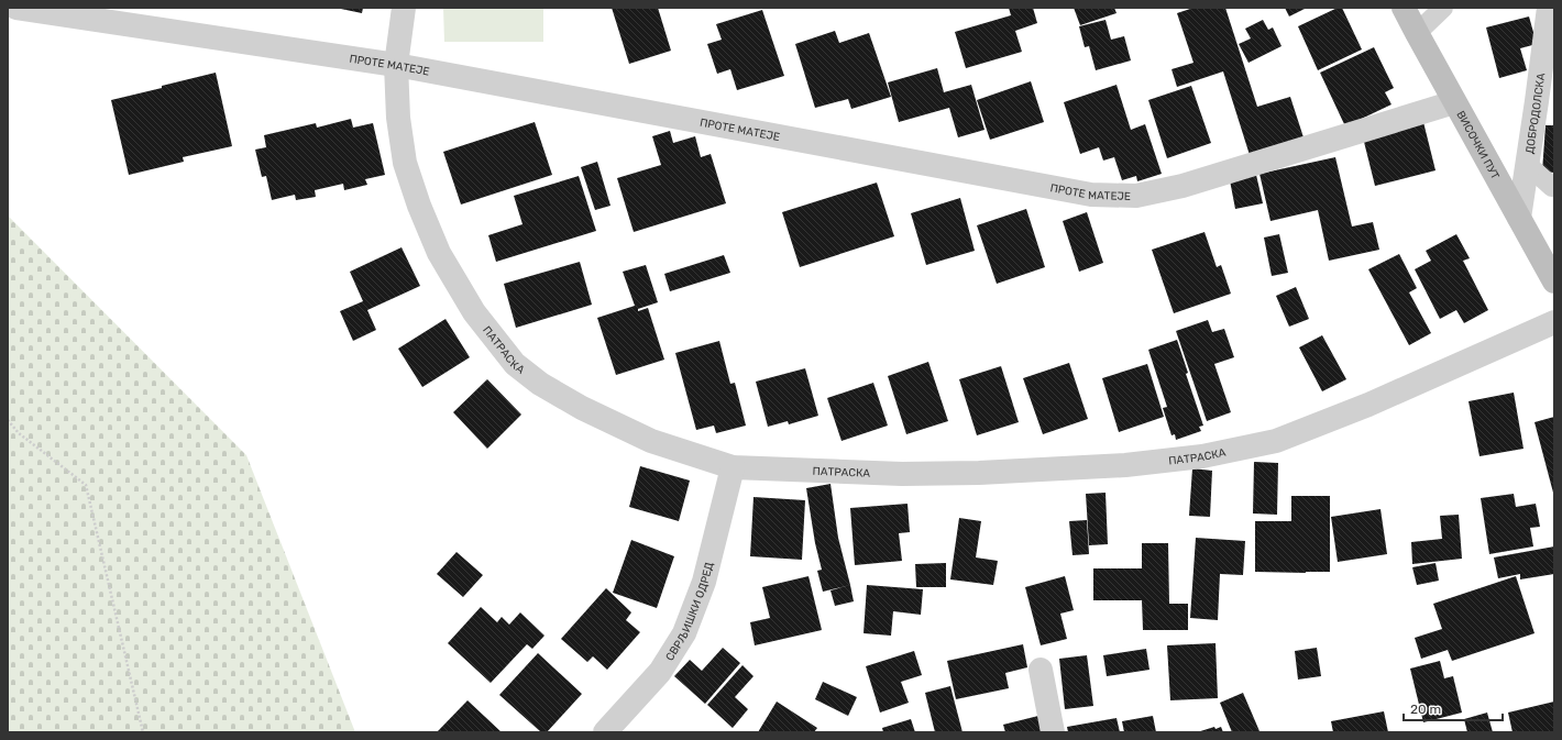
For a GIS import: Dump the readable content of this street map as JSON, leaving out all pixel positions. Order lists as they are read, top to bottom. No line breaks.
{"streets":{"main road":["ВИСОЧКИ ПУТ"],"street":["ПРОТЕ МАТЕЈЕ","ДОБРОДОЛСКА","ПАТРАСКА","СВРЉИШКИ ОДРЕД"]},"crossings":[["ПРОТЕ МАТЕЈЕ","ВИСОЧКИ ПУТ"],["ПРОТЕ МАТЕЈЕ","ПАТРАСКА"],["ДОБРОДОЛСКА","ВИСОЧКИ ПУТ"],["ПАТРАСКА","СВРЉИШКИ ОДРЕД"]],"scale_bar":"20 m"}
